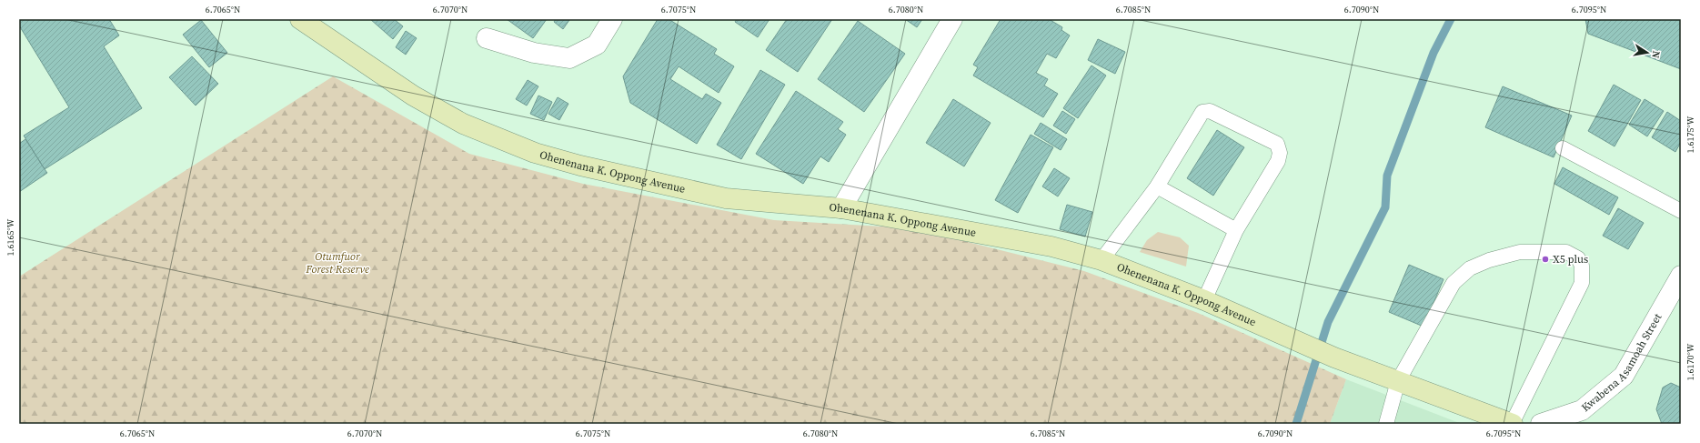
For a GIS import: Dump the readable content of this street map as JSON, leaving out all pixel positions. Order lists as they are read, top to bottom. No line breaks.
{"streets":{"street":["Ohenenana K. Oppong Avenue","Kwabena Asamoah Street"]},"parks":["Otumfuor Forest Reserve"],"places":["X5 plus"],"north":"right","coordinates":["6.7065°N","6.7070°N","6.7075°N","6.7080°N","6.7085°N","6.7090°N","6.7095°N","1.6175°W","1.6165°W","1.6170°W"]}
